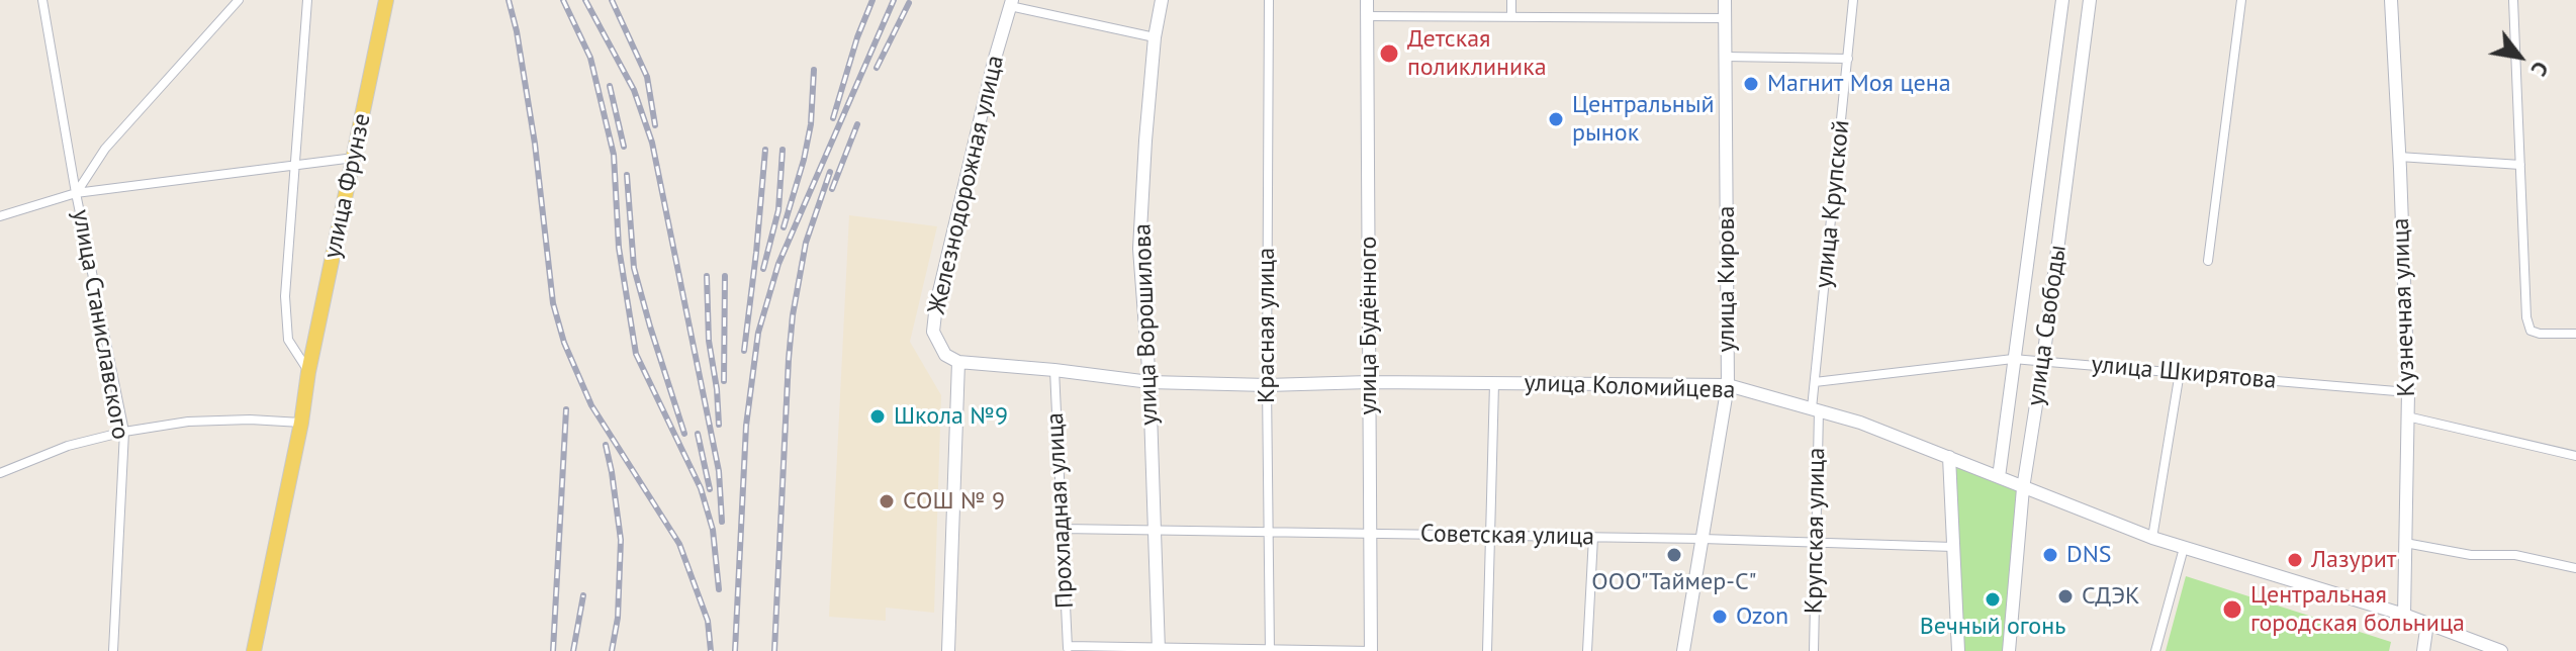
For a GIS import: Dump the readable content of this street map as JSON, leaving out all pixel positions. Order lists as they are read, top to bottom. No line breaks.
{"streets":{"main road":["Железнодорожная улица","улица Фрунзе","улица Кирова","Кузнечная улица","улица Ворошилова","улица Будённого","улица Свободы","улица Коломийцева"],"street":["улица Крупской","улица Станиславского","Красная улица","улица Шкирятова","Прохладная улица","Крупская улица","Советская улица"]},"crossings":[["Железнодорожная улица","улица Коломийцева"],["улица Крупской","улица Шкирятова"],["улица Крупской","улица Коломийцева"],["улица Крупской","Крупская улица"],["улица Кирова","улица Коломийцева"],["улица Кирова","Советская улица"],["Кузнечная улица","улица Шкирятова"],["Кузнечная улица","улица Коломийцева"],["улица Ворошилова","улица Коломийцева"],["улица Ворошилова","Советская улица"],["Красная улица","улица Коломийцева"],["Красная улица","Советская улица"],["улица Будённого","улица Коломийцева"],["улица Будённого","Советская улица"],["улица Свободы","улица Шкирятова"],["улица Свободы","улица Коломийцева"],["улица Коломийцева","Прохладная улица"],["улица Коломийцева","Крупская улица"],["Прохладная улица","Советская улица"],["Крупская улица","Советская улица"]],"places":["Детская поликлиника","Магнит Моя цена","Центральный рынок","Школа №9","СОШ № 9","ООО\"Таймер-С\"","DNS","Лазурит","СДЭК","Вечный огонь","Центральная городская больница","Ozon"],"north":"bottom right"}
